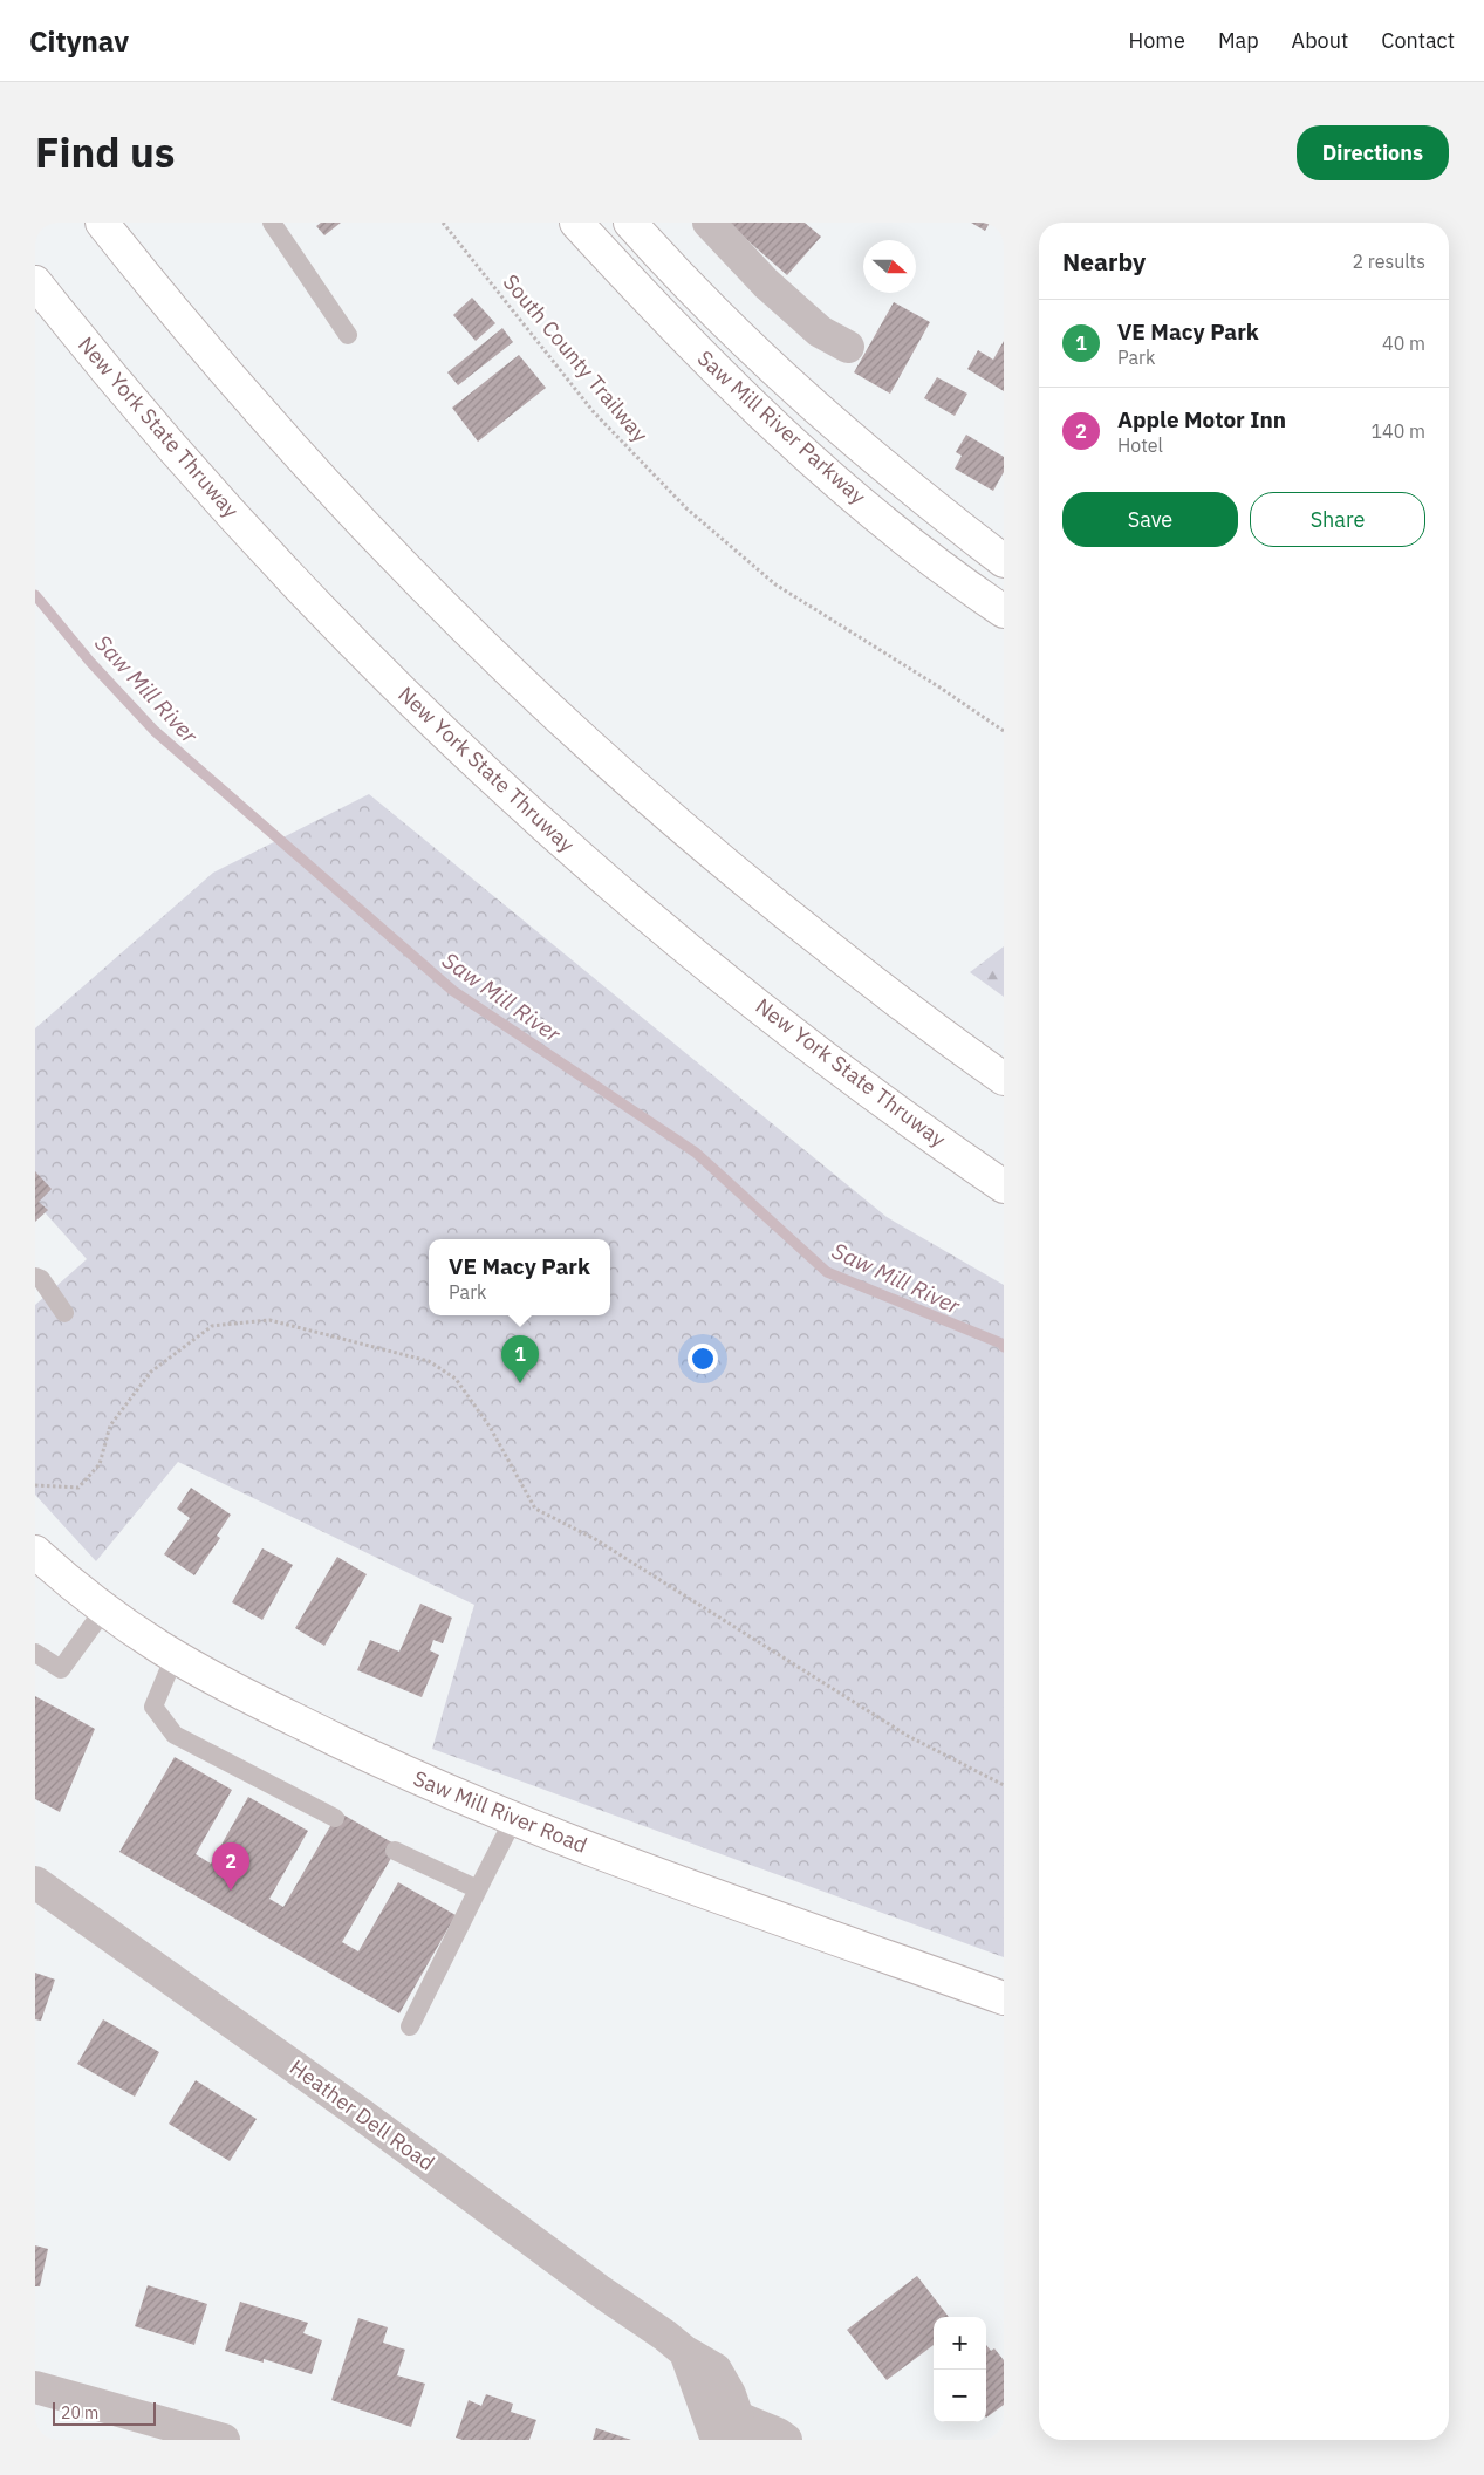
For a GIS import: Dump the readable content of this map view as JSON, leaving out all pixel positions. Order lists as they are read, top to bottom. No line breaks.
{"streets":{"main road":["New York State Thruway","Saw Mill River Parkway","Saw Mill River Road"],"street":["Heather Dell Road"],"path":["South County Trailway"]},"water":["Saw Mill River"],"scale_bar":"20 m","north":"right","page":{"header":"Citynav","nav":["Home","Map","About","Contact"],"title":"Find us","buttons":["Directions",["Save","Share"]],"heading":["Nearby","2 results"],"list":[{"mark":"1","name":"VE Macy Park","note":"Park","value":"40 m"},{"mark":"2","name":"Apple Motor Inn","note":"Hotel","value":"140 m"}],"popup":["VE Macy Park","Park"],"pins":["1","2"],"map_buttons":["+","−"],"scale":"20 m"}}
